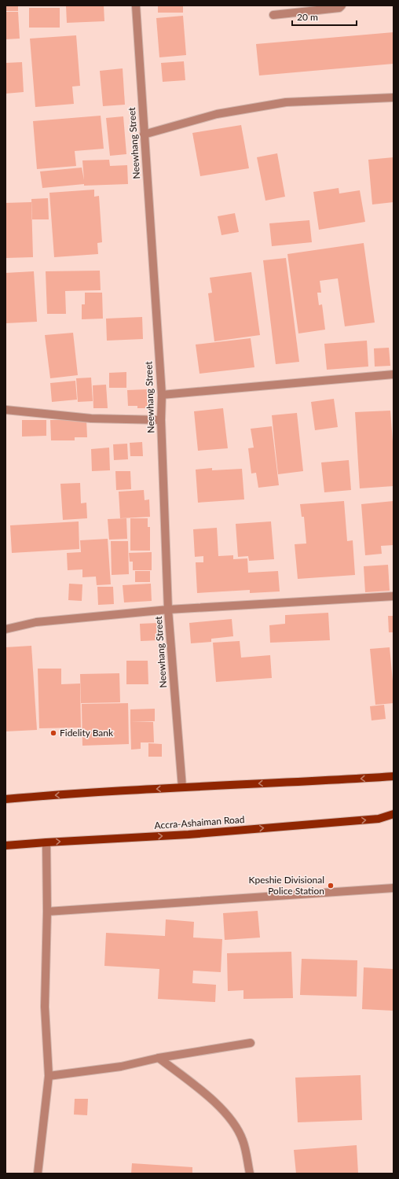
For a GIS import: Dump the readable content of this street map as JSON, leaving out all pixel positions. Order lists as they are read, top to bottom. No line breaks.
{"streets":{"main road":["Accra-Ashaiman Road"],"street":["Neewhang Street"]},"places":["Fidelity Bank","Kpeshie Divisional Police Station"],"scale_bar":"20 m"}
